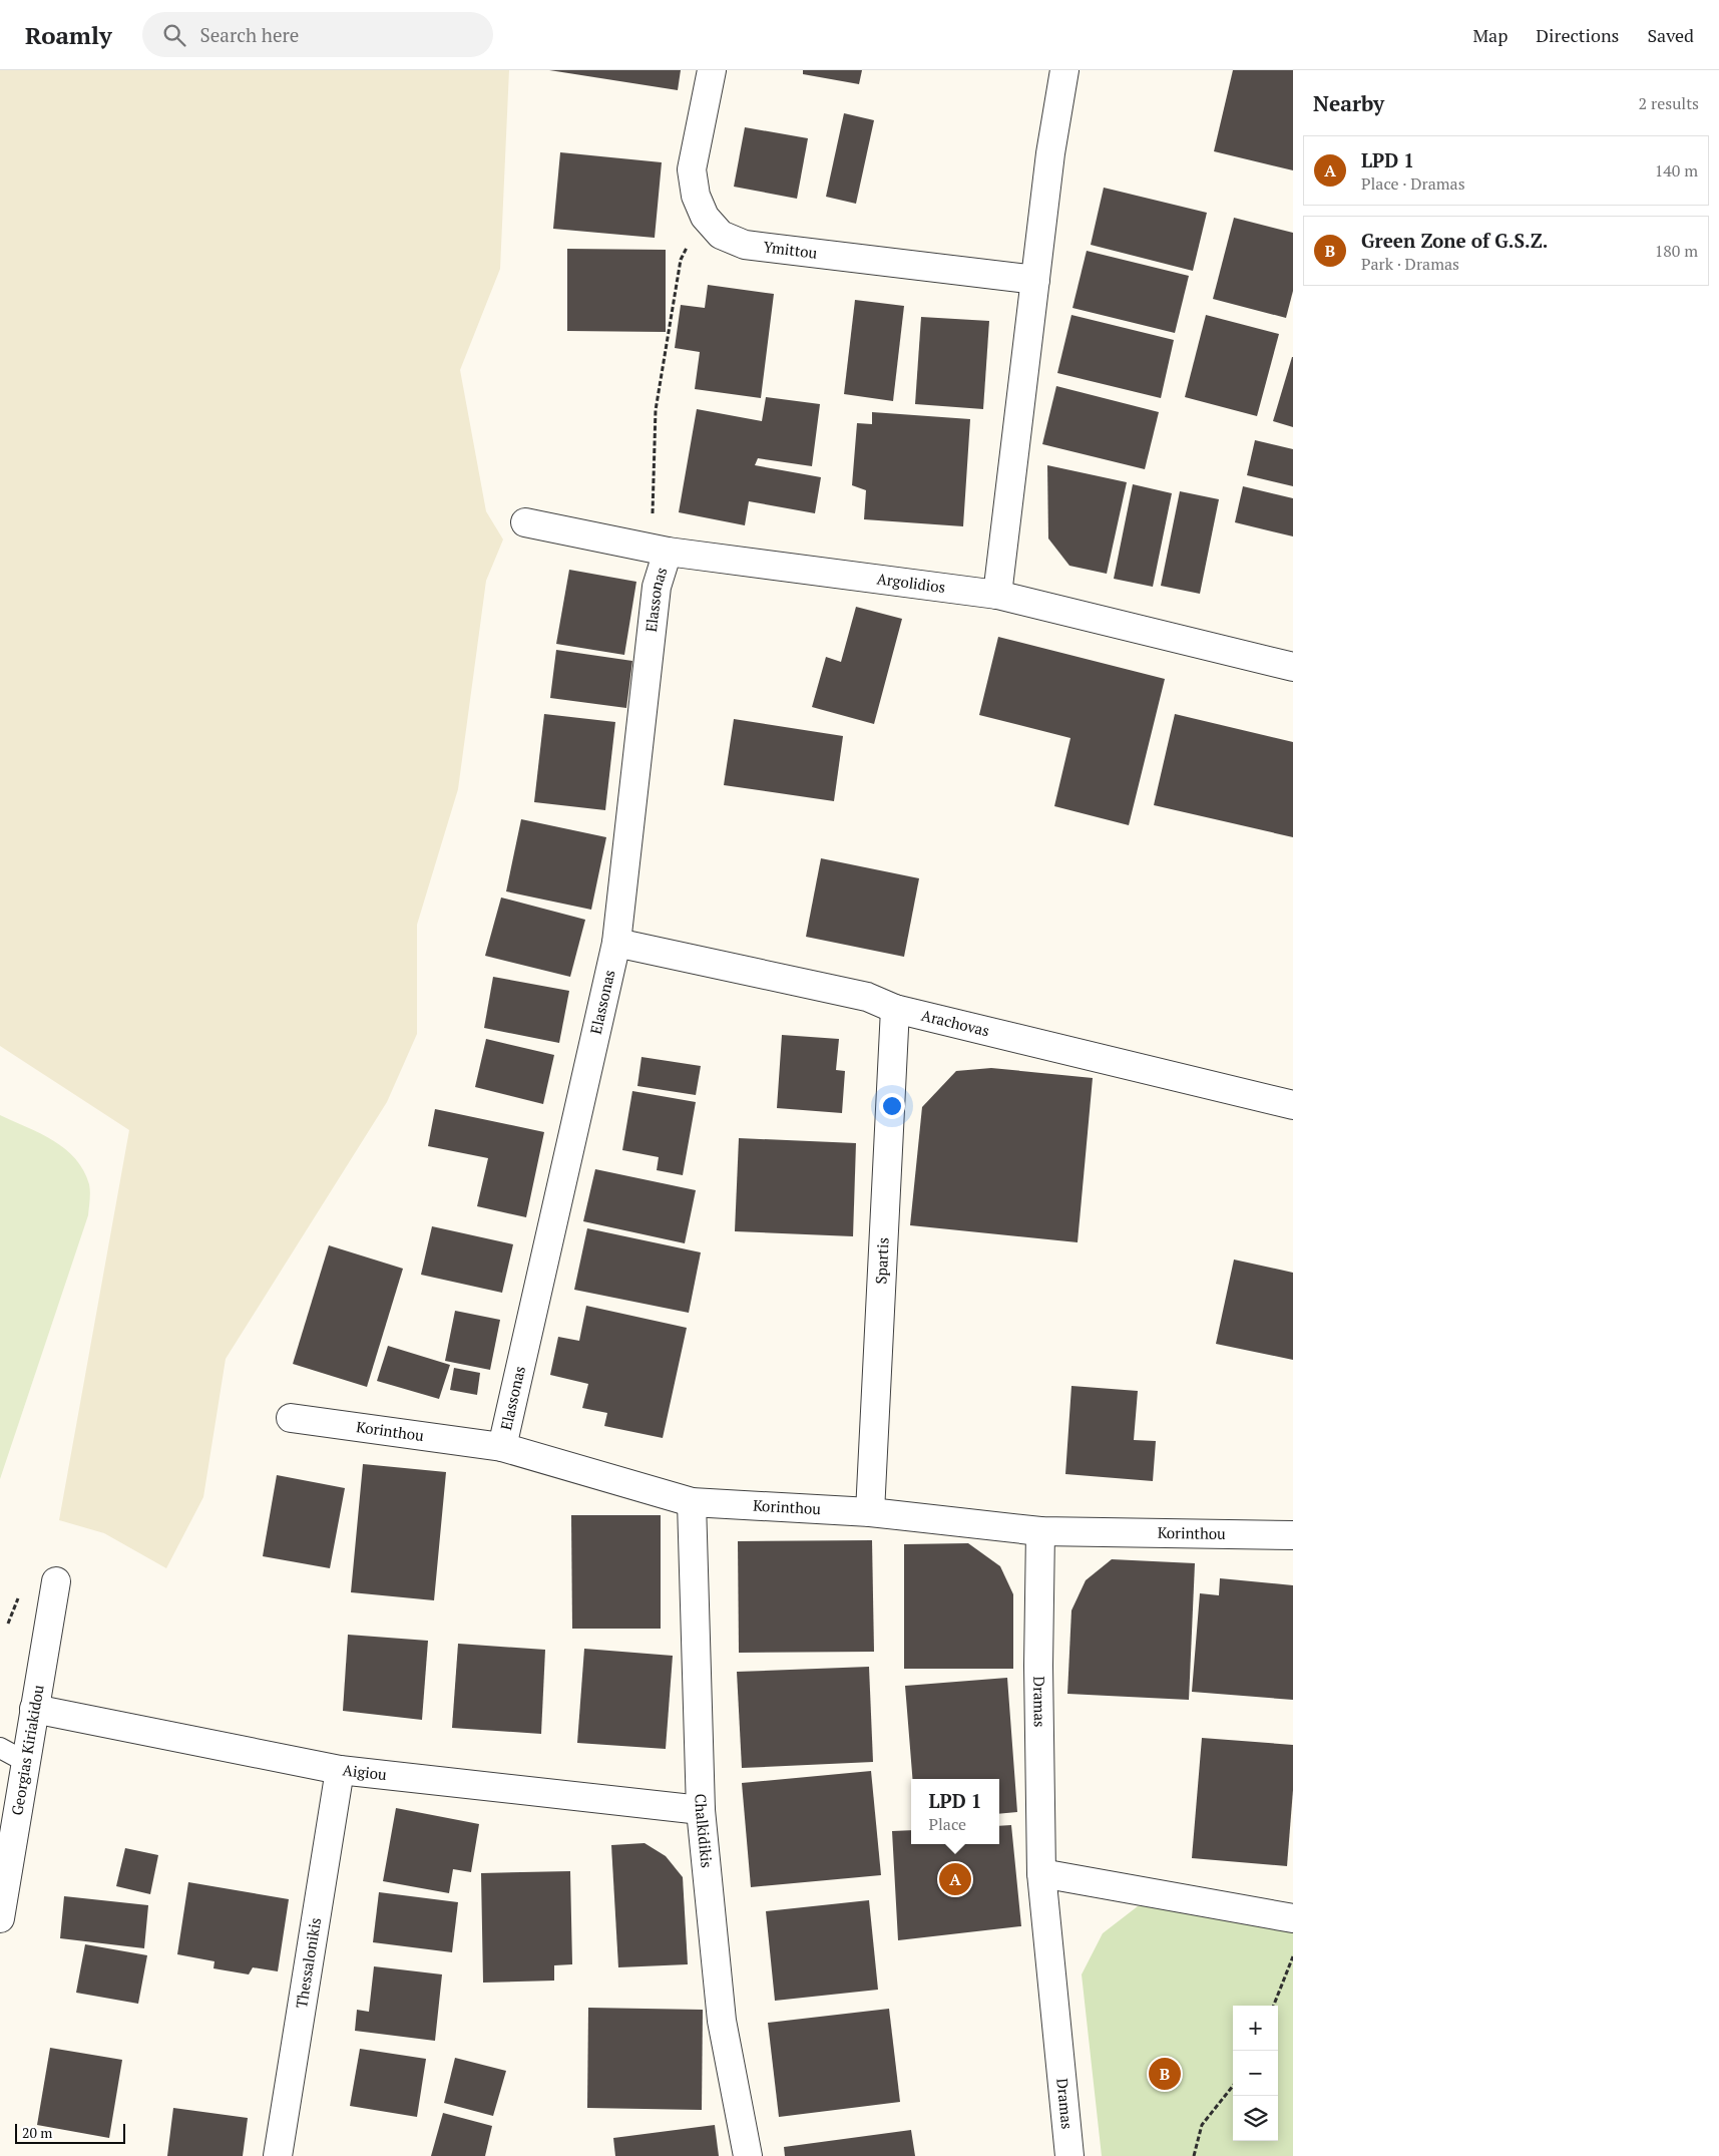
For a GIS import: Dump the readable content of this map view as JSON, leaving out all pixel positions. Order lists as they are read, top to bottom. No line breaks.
{"streets":{"street":["Ymittou","Argolidios","Elassonas","Arachovas","Spartis","Korinthou","Dramas","Georgias Kiriakidou","Aigiou","Chalkidikis","Thessalonikis"]},"crossings":[["Argolidios","Elassonas"],["Elassonas","Arachovas"],["Elassonas","Korinthou"],["Arachovas","Spartis"],["Spartis","Korinthou"],["Korinthou","Dramas"],["Korinthou","Chalkidikis"],["Georgias Kiriakidou","Aigiou"],["Aigiou","Chalkidikis"],["Aigiou","Thessalonikis"]],"scale_bar":"20 m","page":{"header":"Roamly","search":"Search here","nav":["Map","Directions","Saved"],"heading":["Nearby","2 results"],"list":[{"mark":"A","name":"LPD 1","note":"Place · Dramas","value":"140 m"},{"mark":"B","name":"Green Zone of G.S.Z.","note":"Park · Dramas","value":"180 m"}],"popup":["LPD 1","Place"],"pins":["A","B"],"map_buttons":["+","−"],"scale":"20 m"}}
